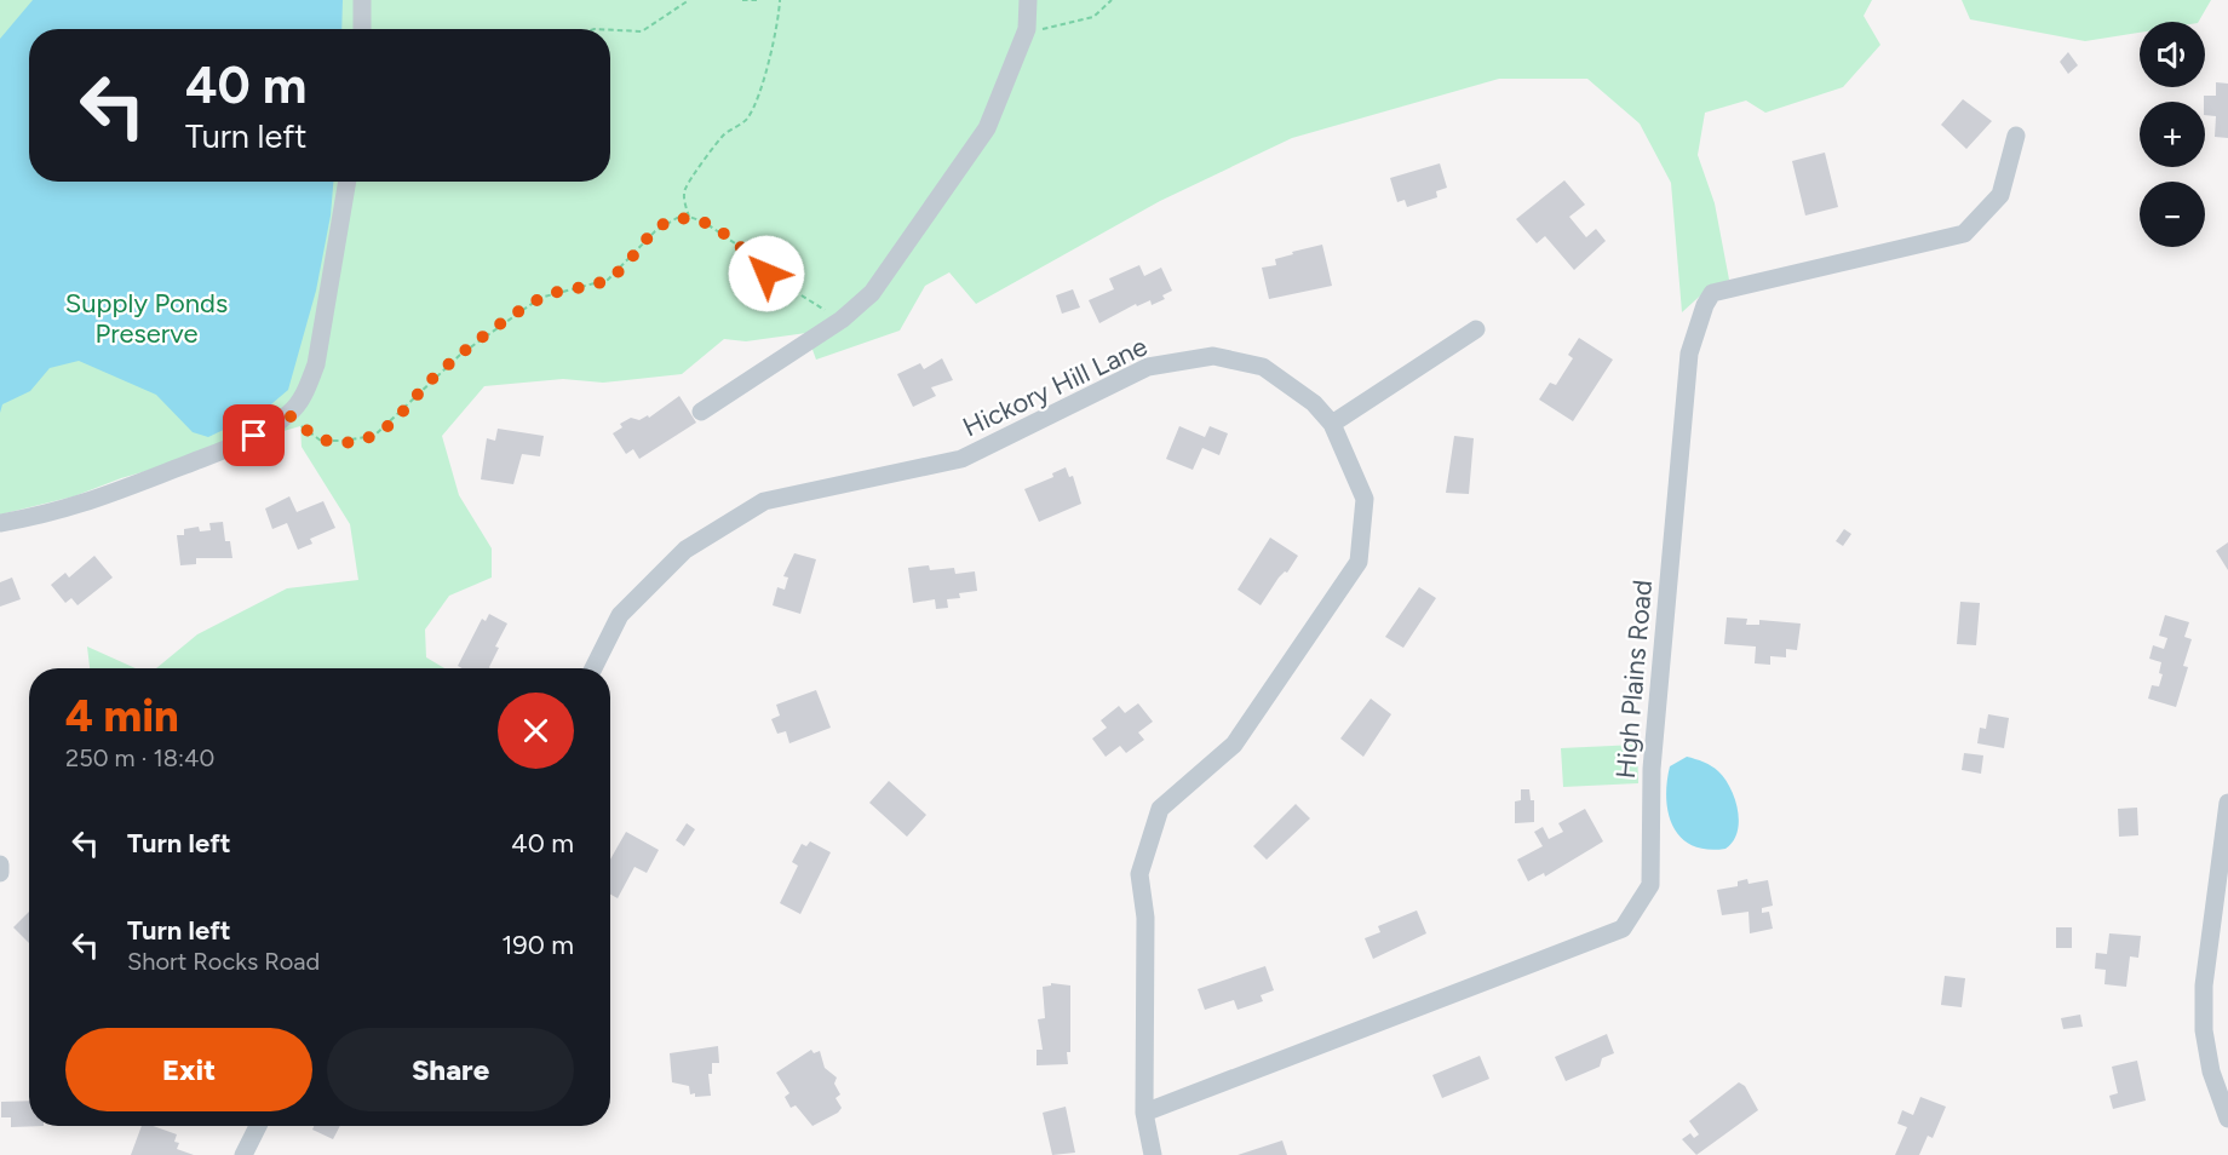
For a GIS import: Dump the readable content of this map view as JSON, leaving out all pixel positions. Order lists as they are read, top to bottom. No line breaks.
{"streets":{"street":["Hickory Hill Lane","High Plains Road"]},"crossings":[["Hickory Hill Lane","High Plains Road"]],"parks":["Supply Ponds Preserve"],"page":{"map_buttons":["+","−"],"turn":["40 m","Turn left"],"heading":["4 min","250 m · 18:40"],"list":[{"name":"Turn left","value":"40 m"},{"name":"Turn left","note":"Short Rocks Road","value":"190 m"}],"buttons":["Exit","Share"]}}
